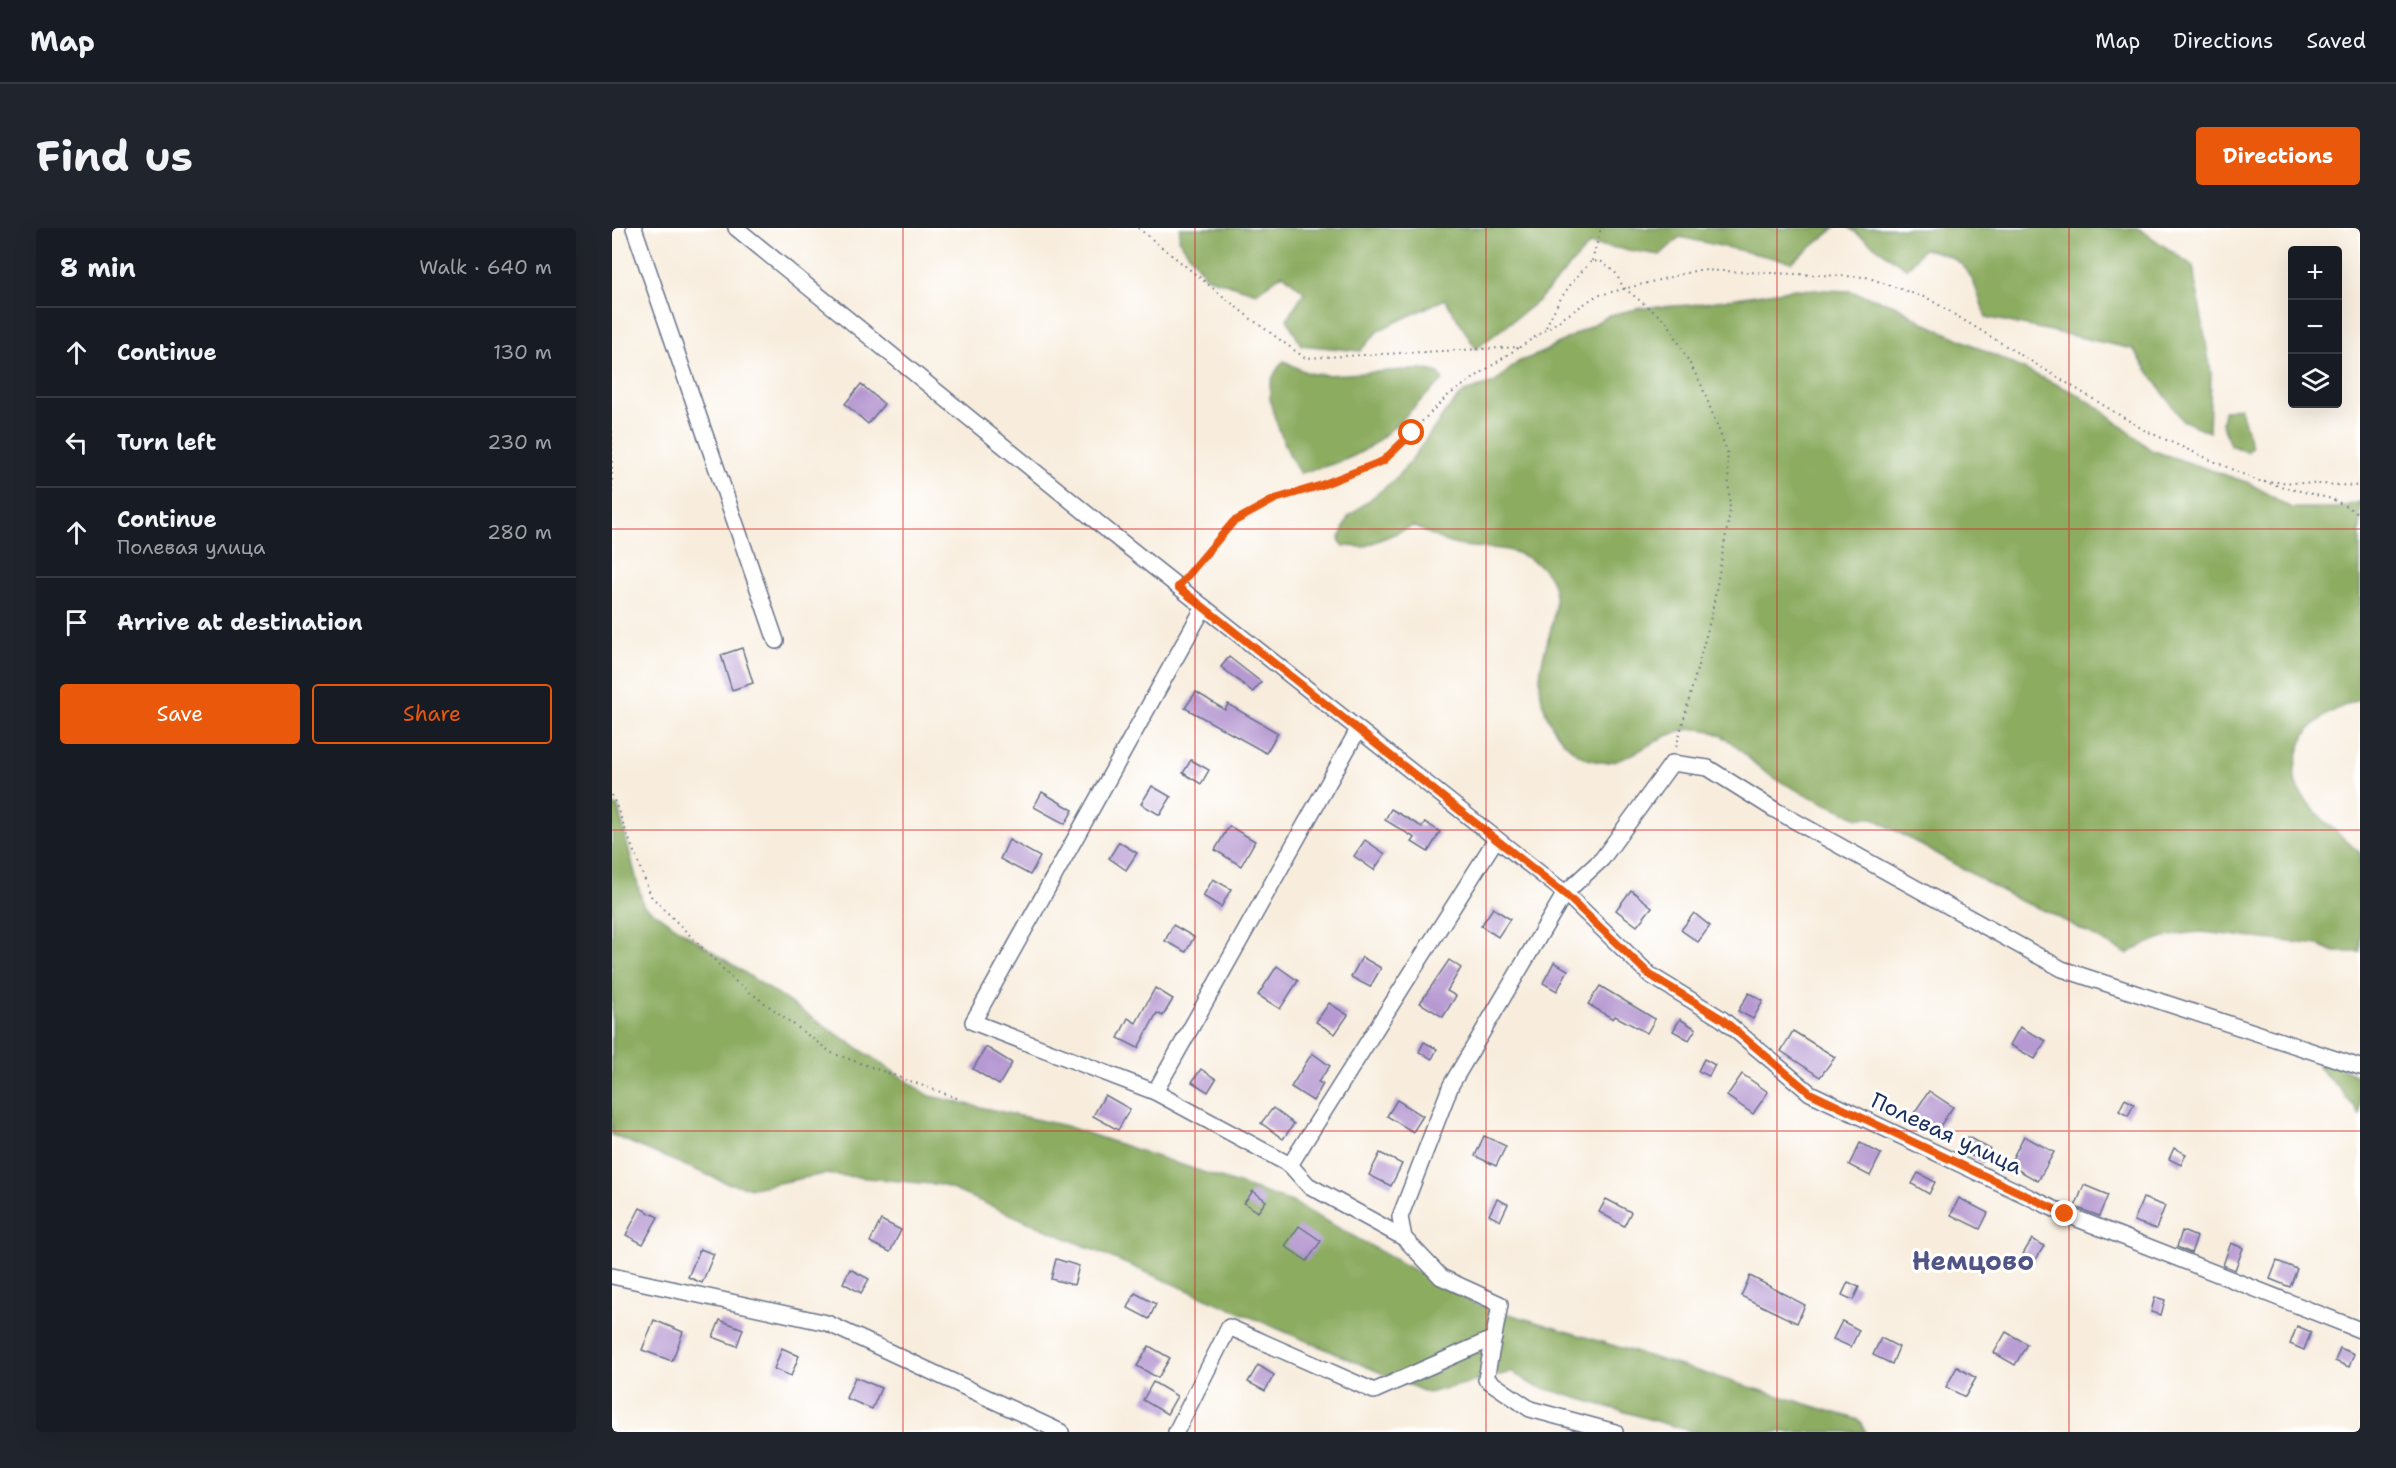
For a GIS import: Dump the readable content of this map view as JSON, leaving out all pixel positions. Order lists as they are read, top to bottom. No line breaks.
{"streets":{"street":["Полевая улица"]},"districts":["Немцово"],"page":{"header":"Map","nav":["Map","Directions","Saved"],"buttons":["Directions",["Save","Share"]],"title":"Find us","heading":["8 min","Walk · 640 m"],"map_buttons":["+","−"],"list":[["Continue","130 m"],["Turn left","230 m"],["Continue","Полевая улица","280 m"],"Arrive at destination"]}}
